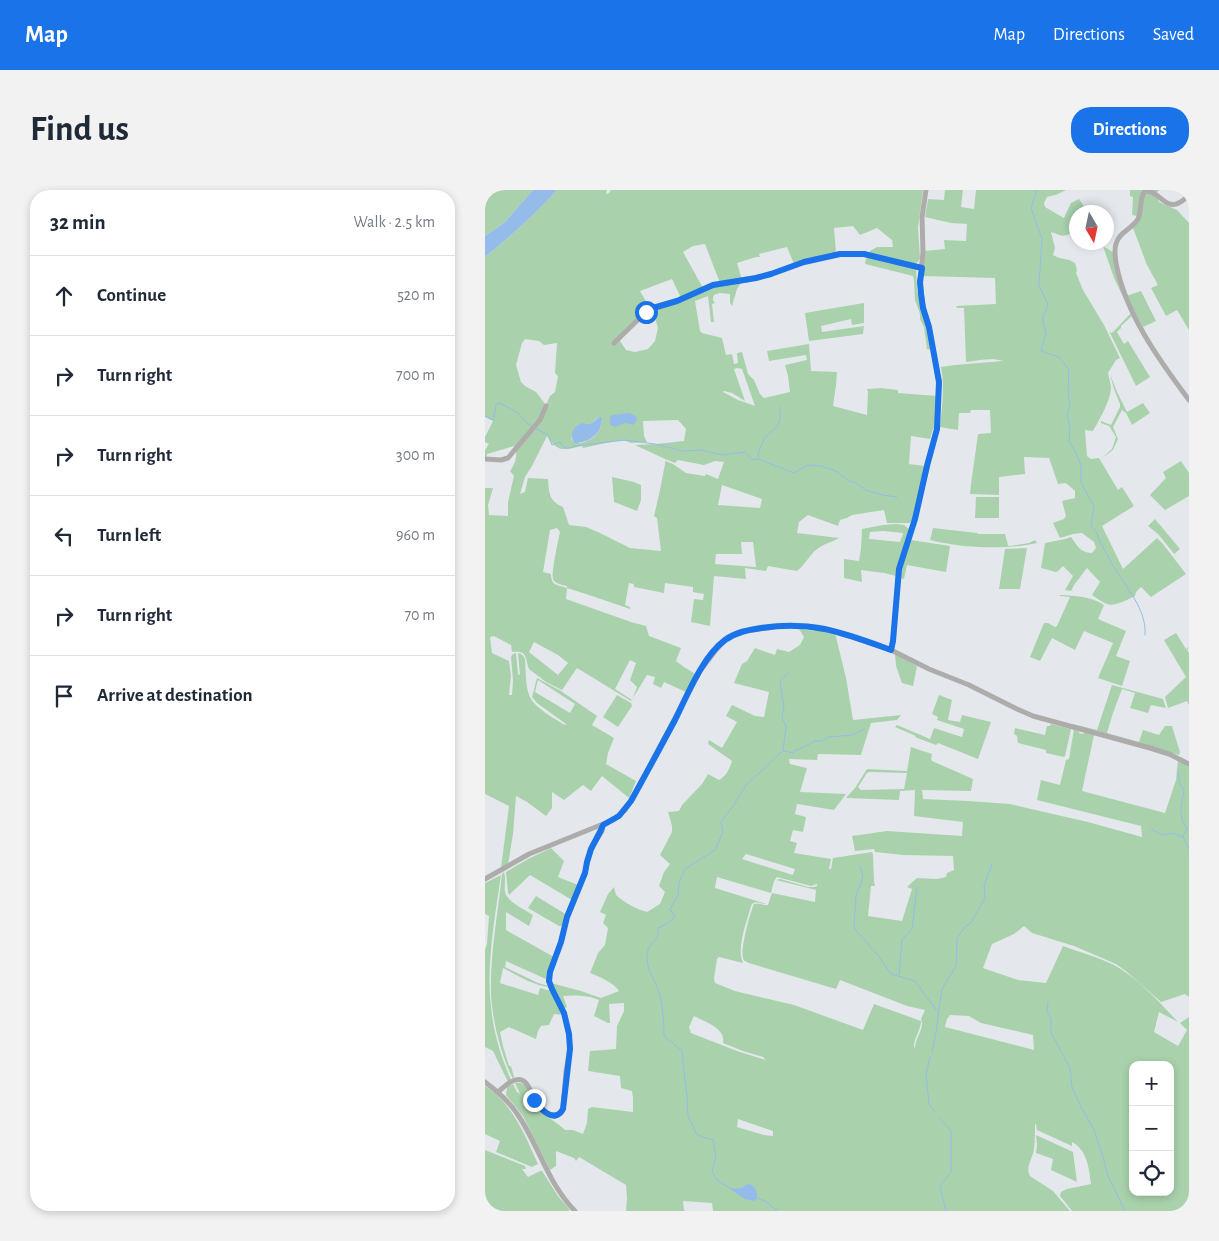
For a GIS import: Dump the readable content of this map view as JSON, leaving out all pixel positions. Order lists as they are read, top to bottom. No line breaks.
{"north":"bottom","page":{"header":"Map","nav":["Map","Directions","Saved"],"buttons":"Directions","title":"Find us","heading":["32 min","Walk · 2.5 km"],"list":[["Continue","520 m"],["Turn right","700 m"],["Turn right","300 m"],["Turn left","960 m"],["Turn right","70 m"],"Arrive at destination"],"map_buttons":["+","−"]}}
